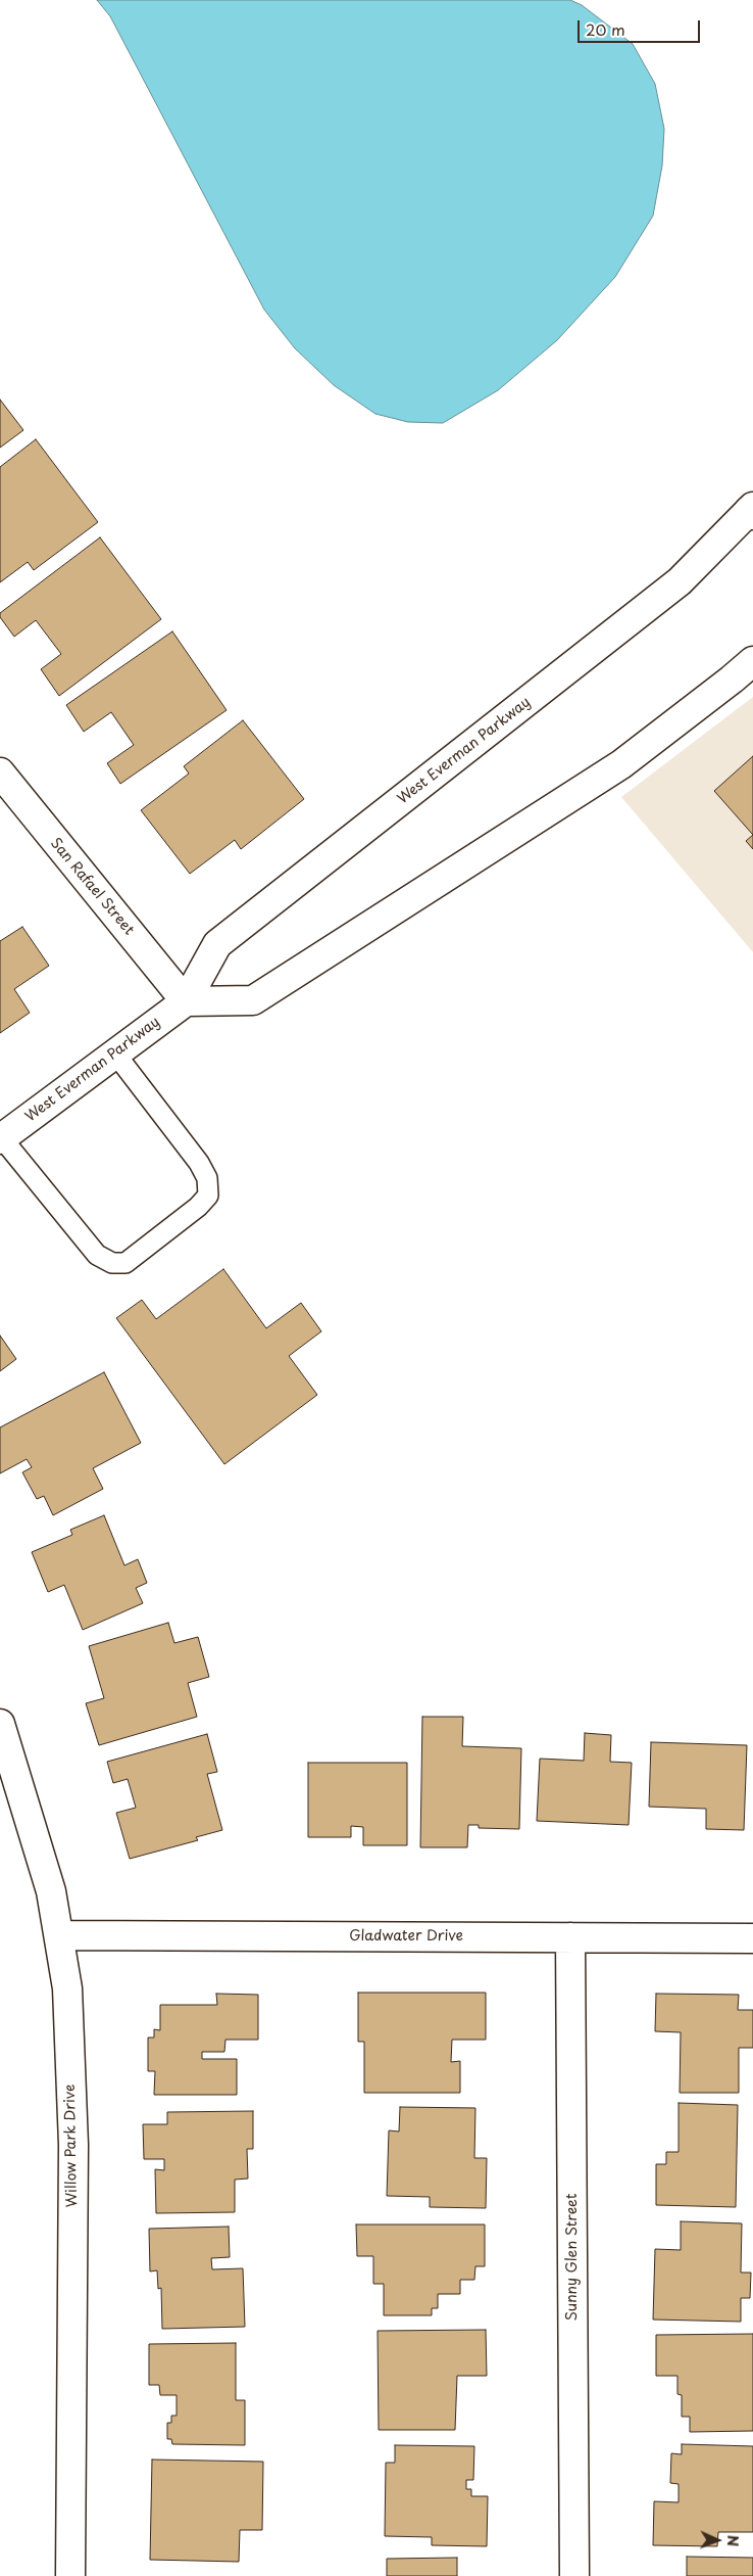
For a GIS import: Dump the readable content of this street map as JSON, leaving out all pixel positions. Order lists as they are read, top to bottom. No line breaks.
{"streets":{"street":["West Everman Parkway","San Rafael Street","Gladwater Drive","Willow Park Drive","Sunny Glen Street"]},"crossings":[["West Everman Parkway","San Rafael Street"],["Gladwater Drive","Willow Park Drive"],["Gladwater Drive","Sunny Glen Street"]],"scale_bar":"20 m","north":"right"}
